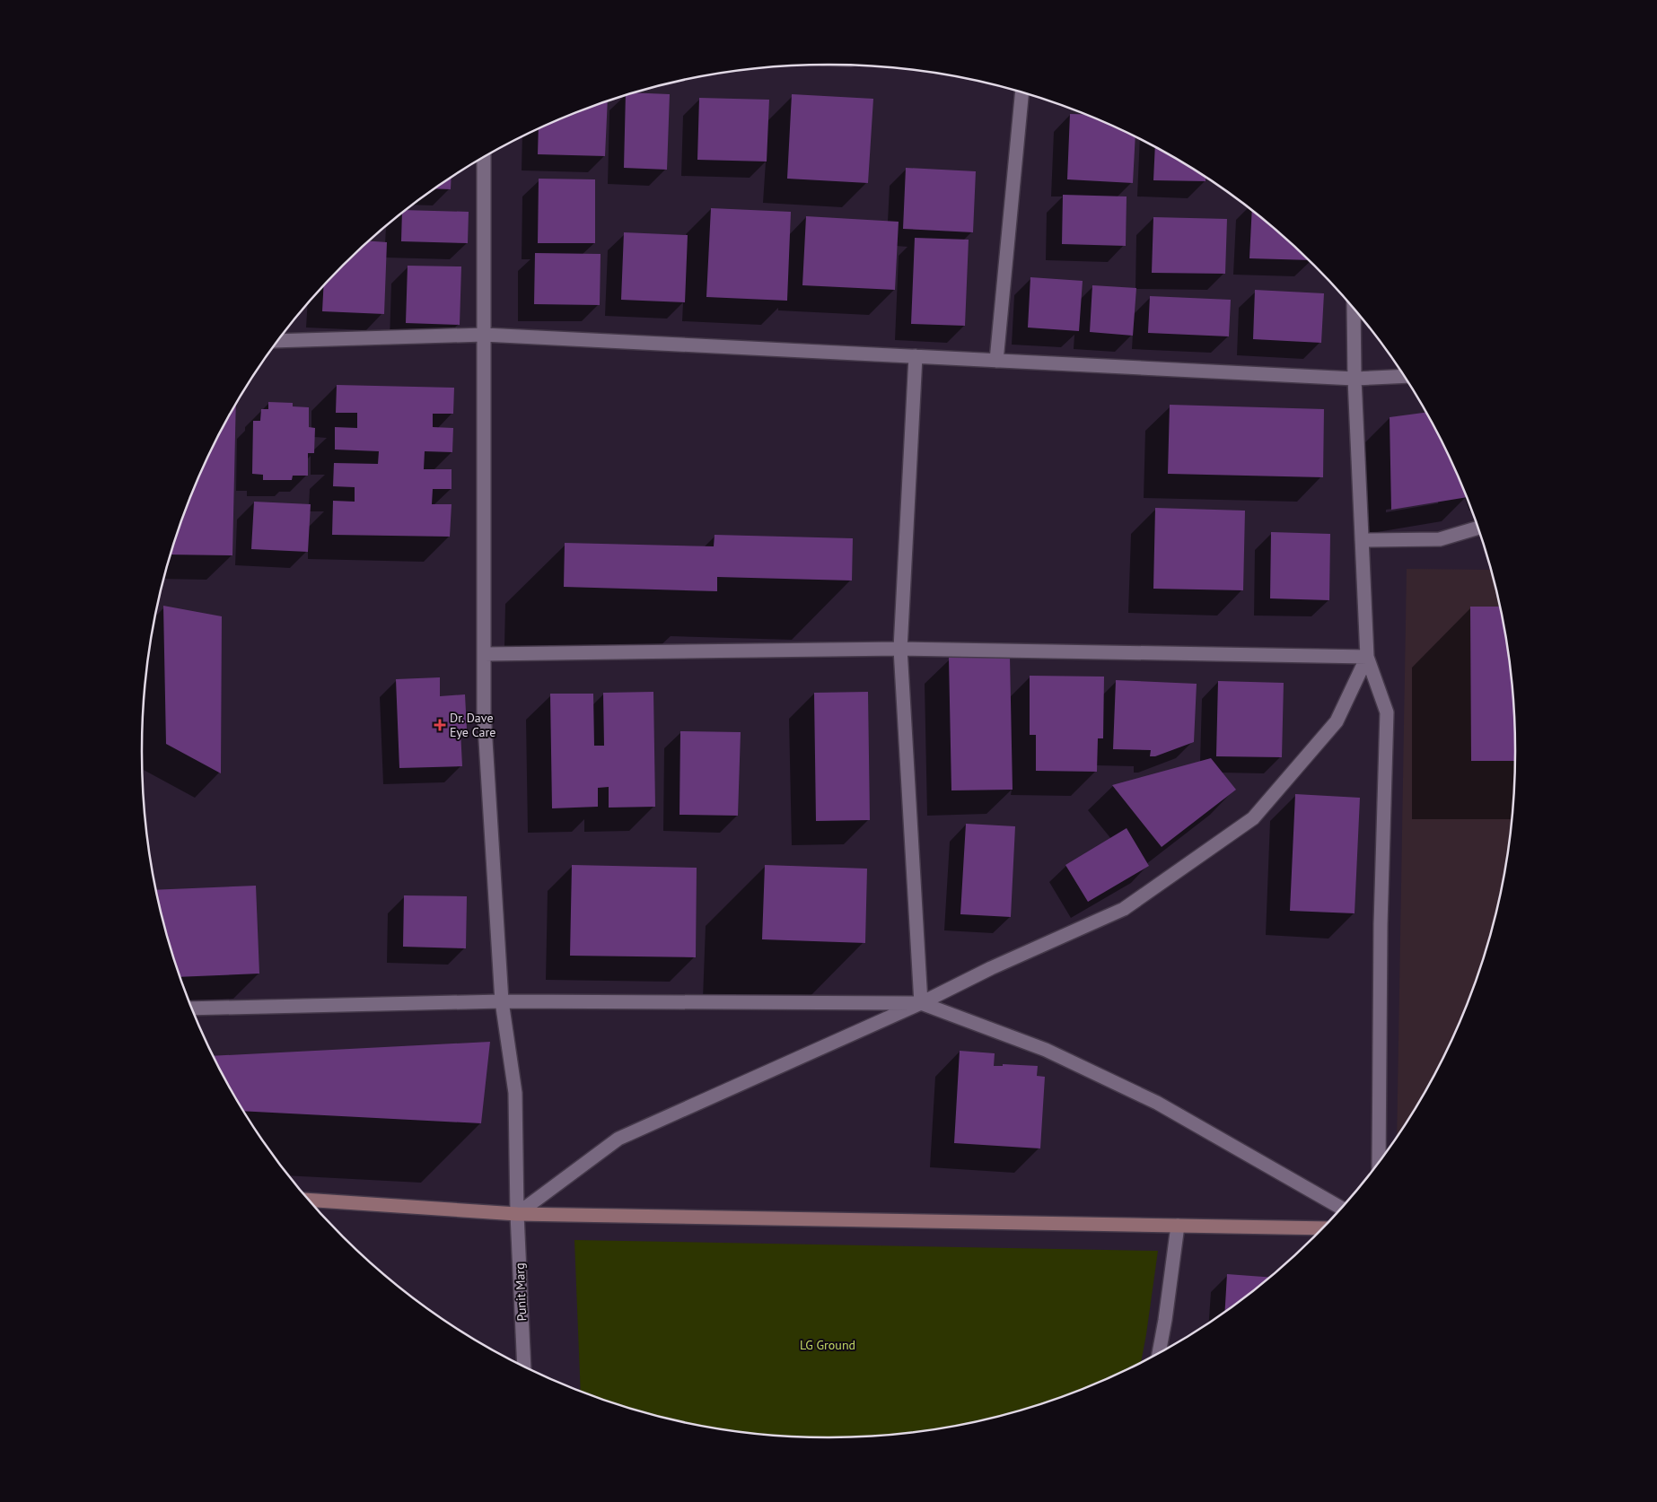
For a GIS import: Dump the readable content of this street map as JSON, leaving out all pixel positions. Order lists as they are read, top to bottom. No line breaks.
{"streets":{"street":["Punit Marg"]},"parks":["LG Ground"],"places":{"health":["Dr. Dave Eye Care"]}}
